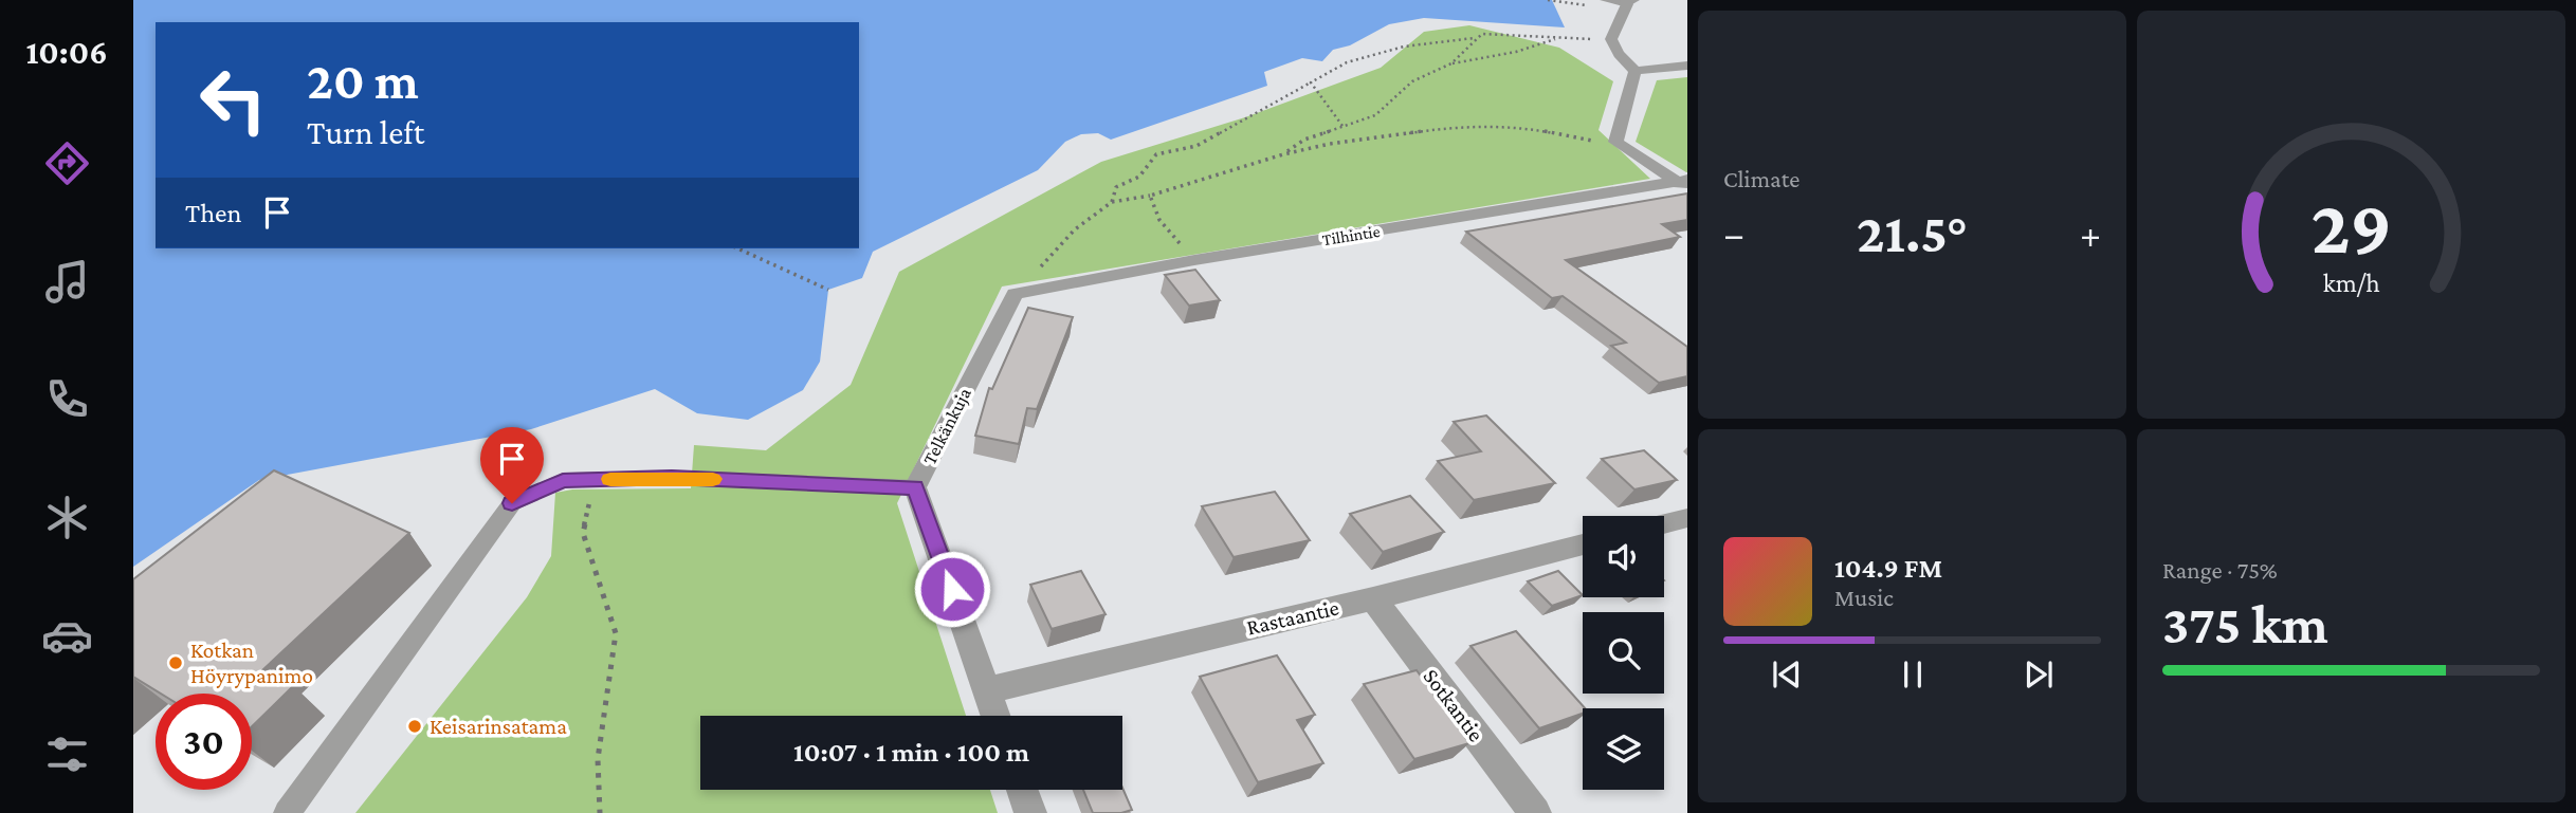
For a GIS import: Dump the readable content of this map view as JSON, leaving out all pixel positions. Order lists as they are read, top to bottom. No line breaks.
{"streets":{"street":["Tilhintie","Telkänkuja","Rastaantie","Sotkantie"]},"crossings":[["Tilhintie","Telkänkuja"],["Telkänkuja","Rastaantie"],["Rastaantie","Sotkantie"]],"places":["Kotkan Höyrypanimo","Keisarinsatama"],"page":{"tabs":"10:06","tile":["Climate",["Range · 75%","375 km"]],"turn":["20 m","Turn left"],"then":"Then","heat":["−","21.5°","+"],"song":["104.9 FM","Music"],"limit":"30","trip":"10:07 · 1 min · 100 m","gauge":["29","km/h"]}}
